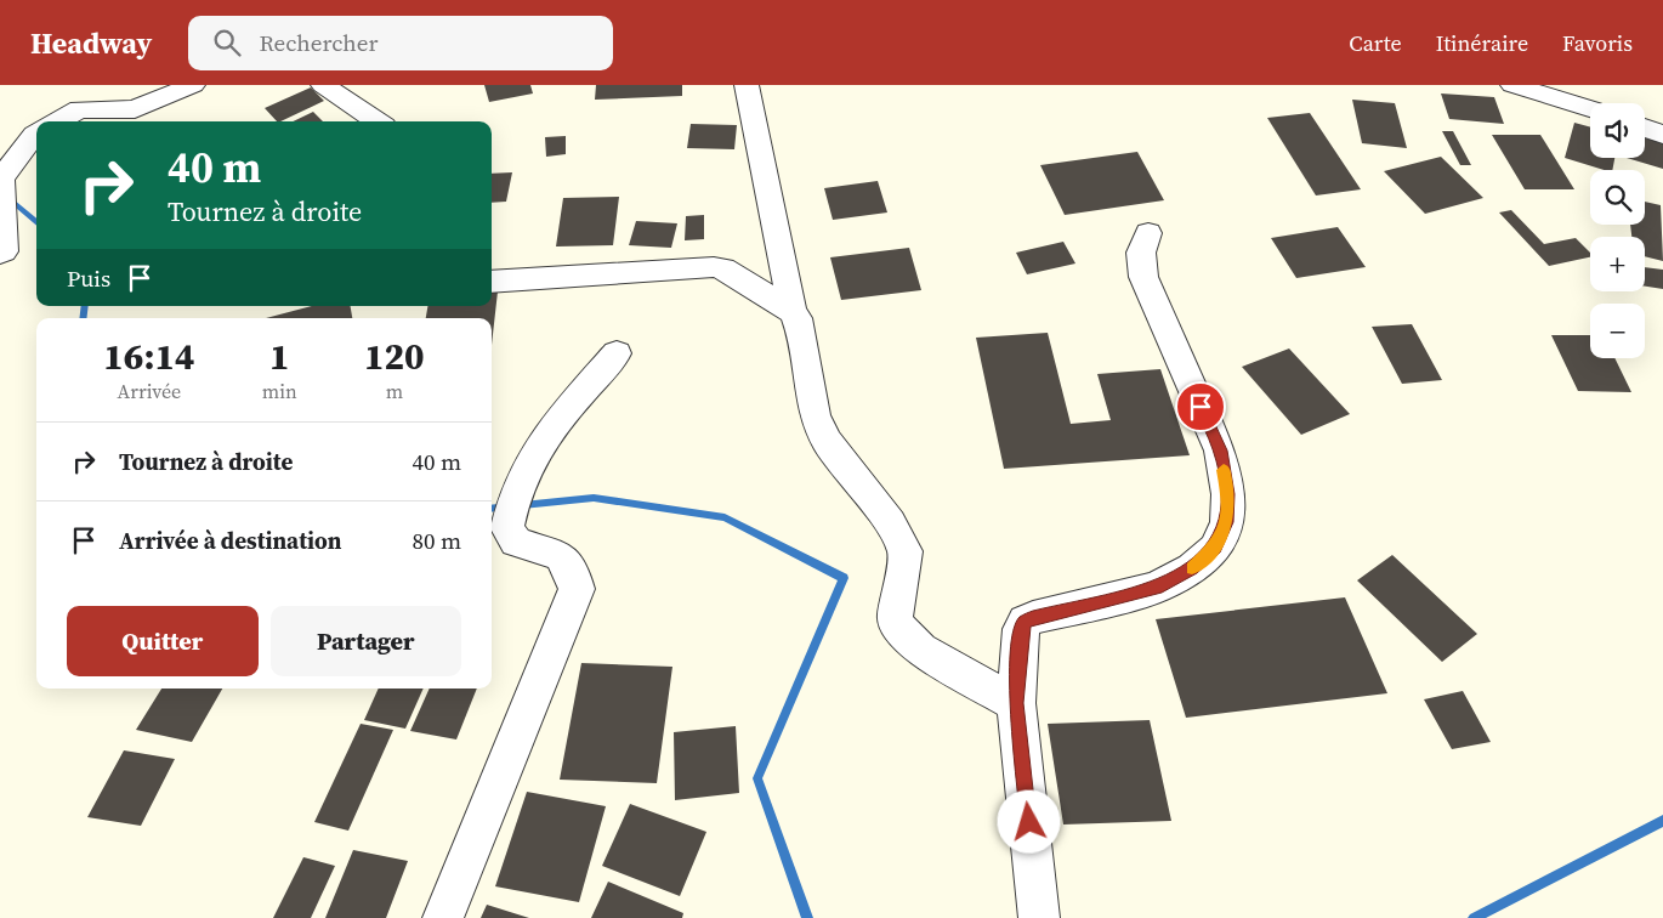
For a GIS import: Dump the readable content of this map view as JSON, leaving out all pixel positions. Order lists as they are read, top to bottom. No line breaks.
{"page":{"header":"Headway","search":"Rechercher","nav":["Carte","Itinéraire","Favoris"],"map_buttons":["+","−"],"turn":["40 m","Tournez à droite"],"then":"Puis","eta":["16:14","Arrivée","1","min","120","m"],"list":[{"name":"Tournez à droite","value":"40 m"},{"name":"Arrivée à destination","value":"80 m"}],"buttons":["Quitter","Partager"]}}
